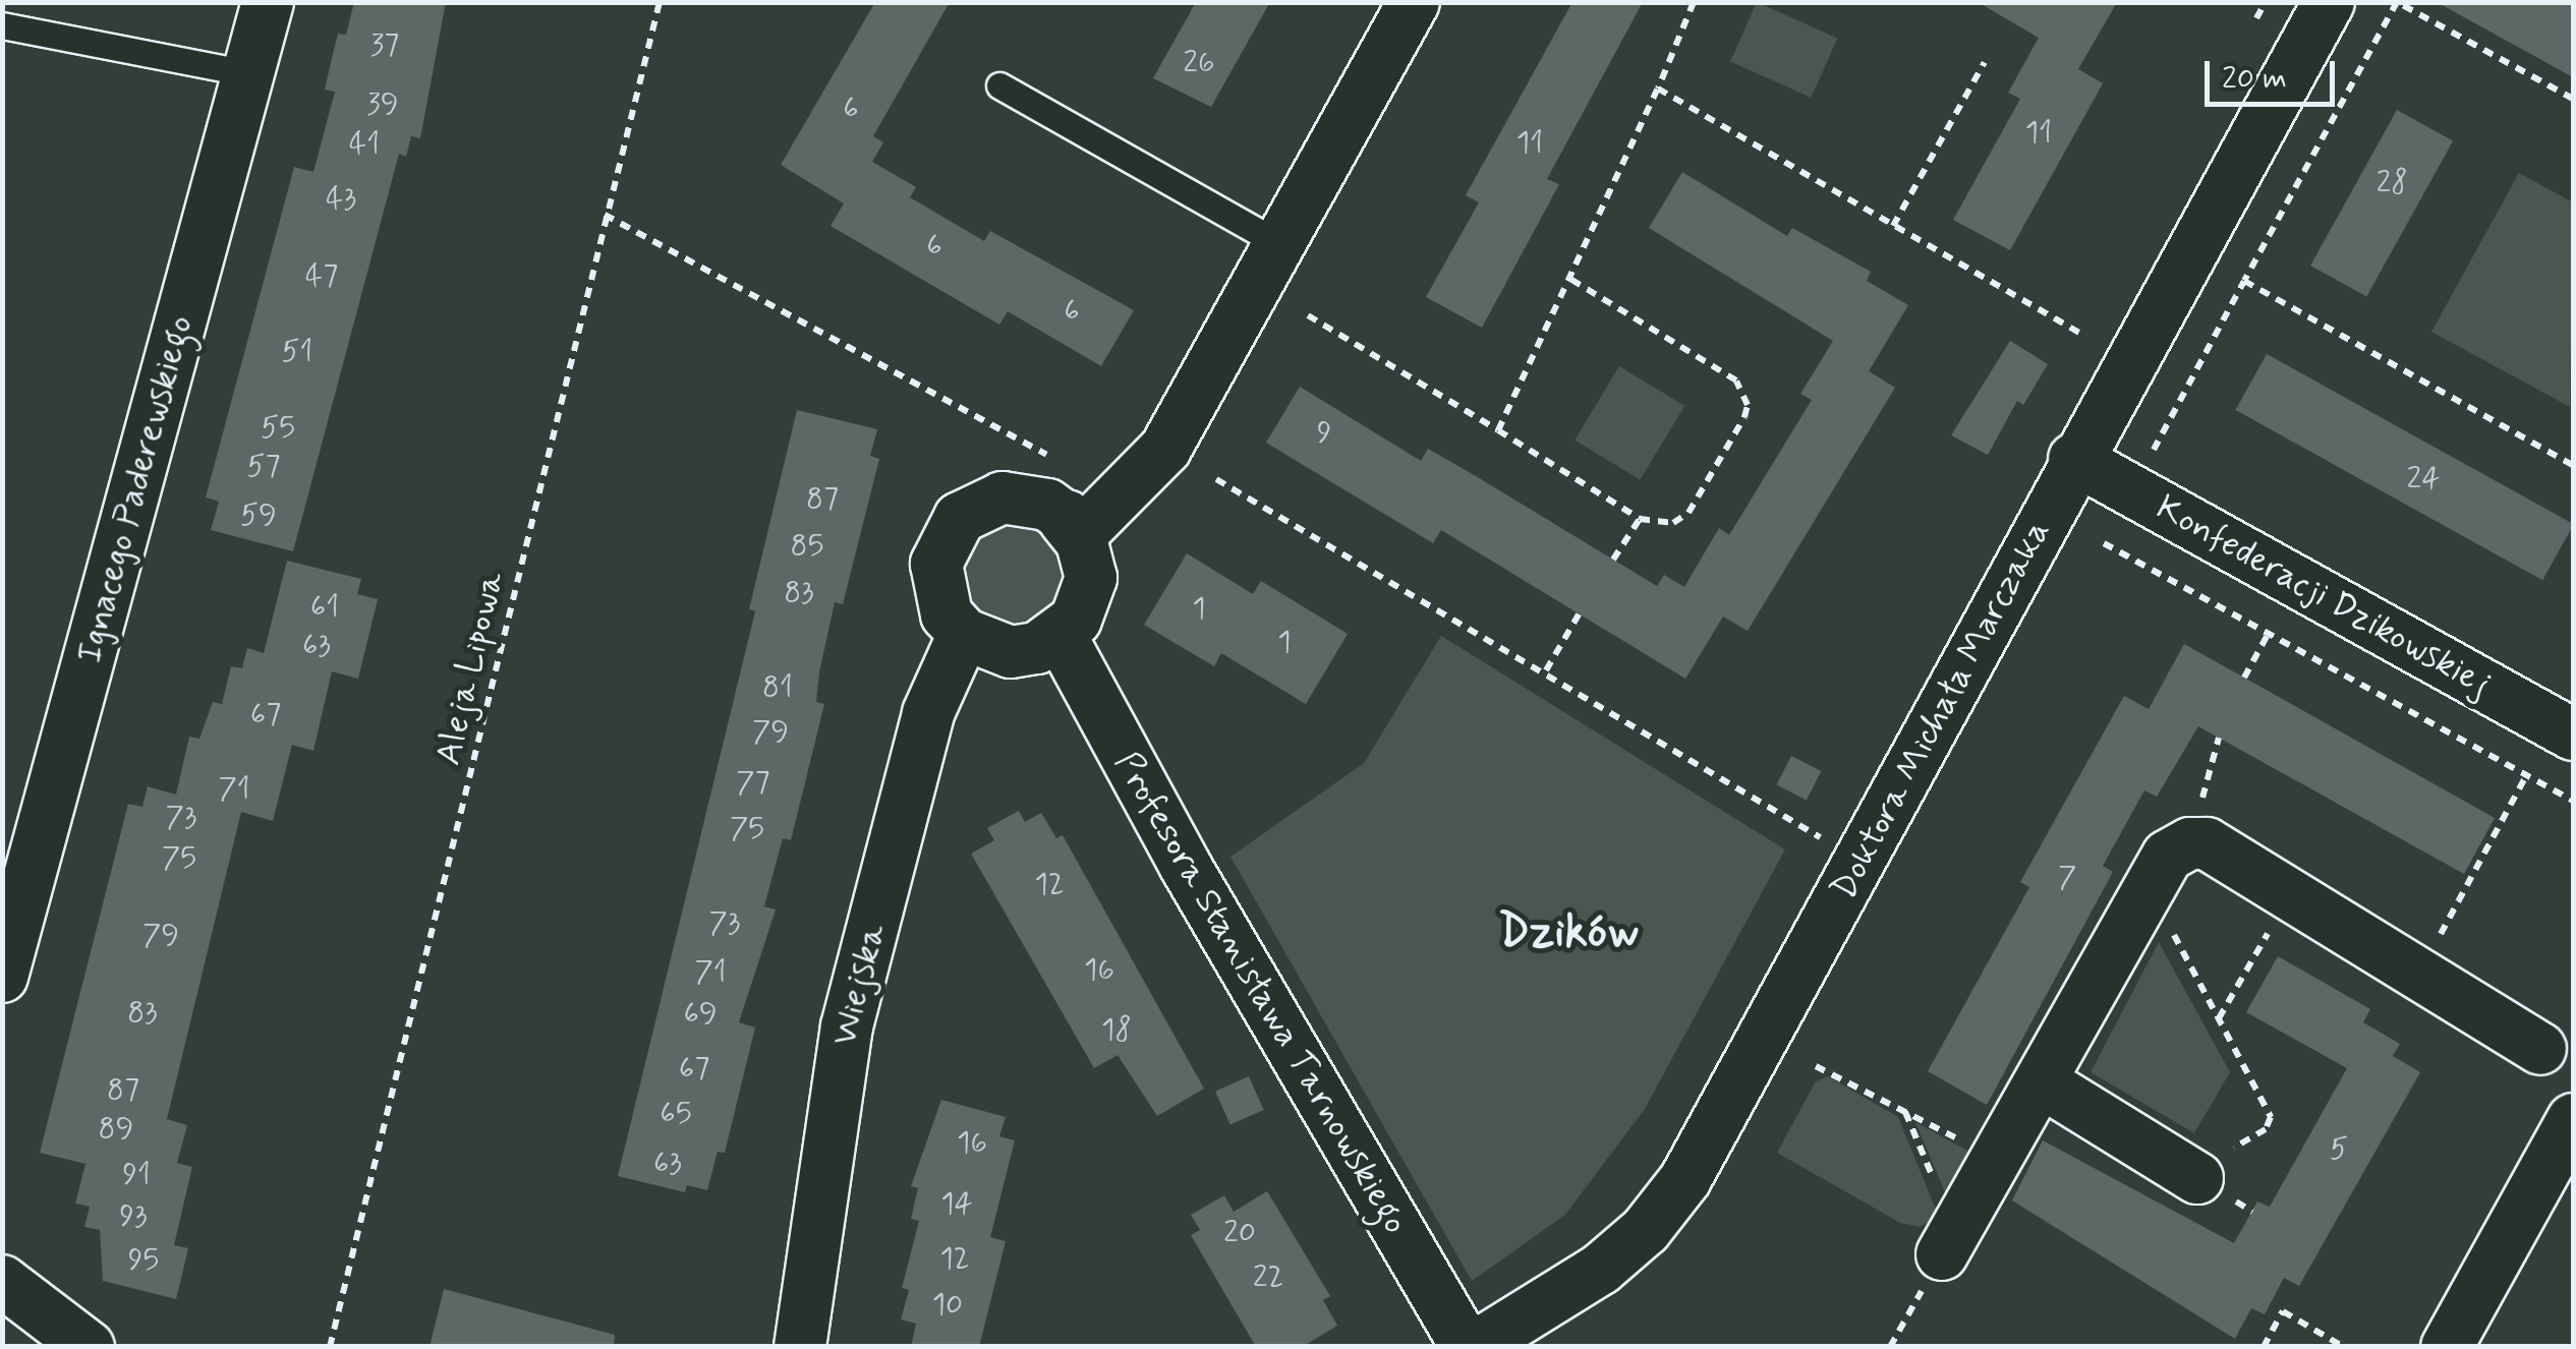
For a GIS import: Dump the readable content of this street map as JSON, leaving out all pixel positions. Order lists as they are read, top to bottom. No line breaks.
{"streets":{"street":["Ignacego Paderewskiego","Konfederacji Dzikowskiej","Doktora Michała Marczaka","Wiejska","Profesora Stanisława Tarnowskiego"],"path":["Aleja Lipowa"]},"crossings":[["Konfederacji Dzikowskiej","Doktora Michała Marczaka"],["Wiejska","Profesora Stanisława Tarnowskiego"]],"districts":["Dzików"],"house_numbers":["37","26","39","6","11","11","41","28","43","6","47","6","51","55","9","57","24","87","59","85","83","61","1","1","63","81","67","79","77","71","73","75","75","7","12","73","79","16","71","83","69","18","67","87","65","89","16","5","63","91","14","93","20","12","95","22","10"],"scale_bar":"20 m"}
